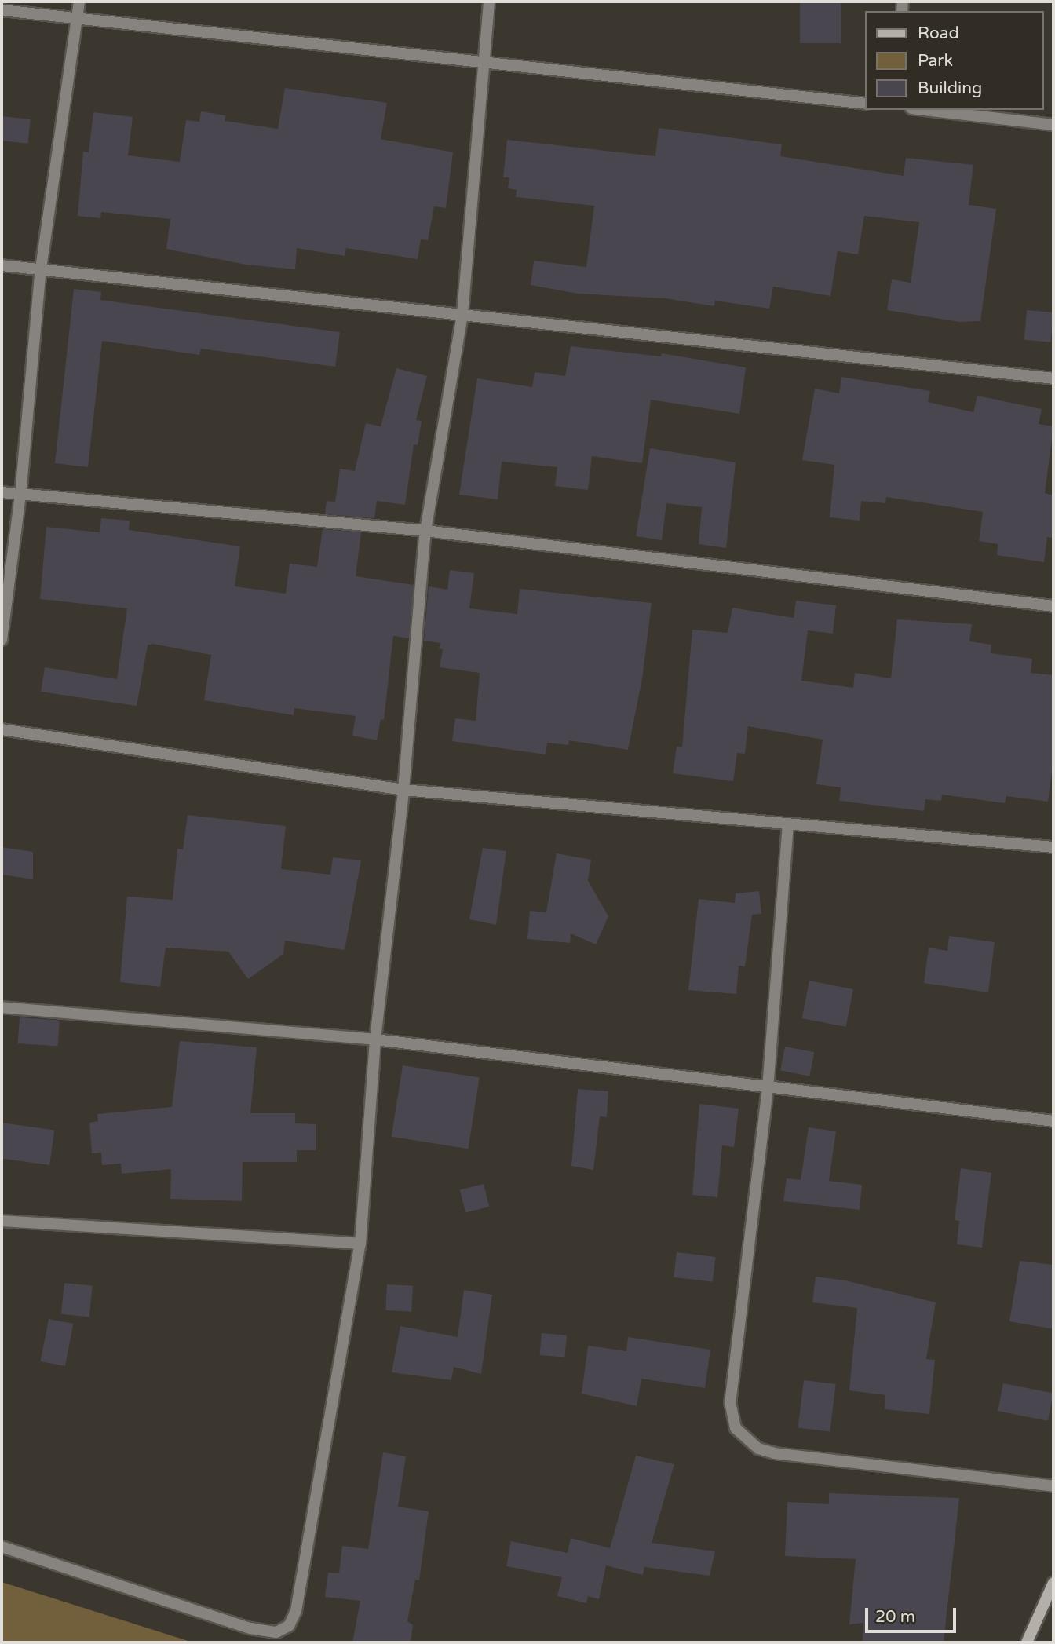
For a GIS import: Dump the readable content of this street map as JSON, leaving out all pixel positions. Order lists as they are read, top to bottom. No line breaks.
{"legend":["Road","Park","Building"],"scale_bar":"20 m"}
